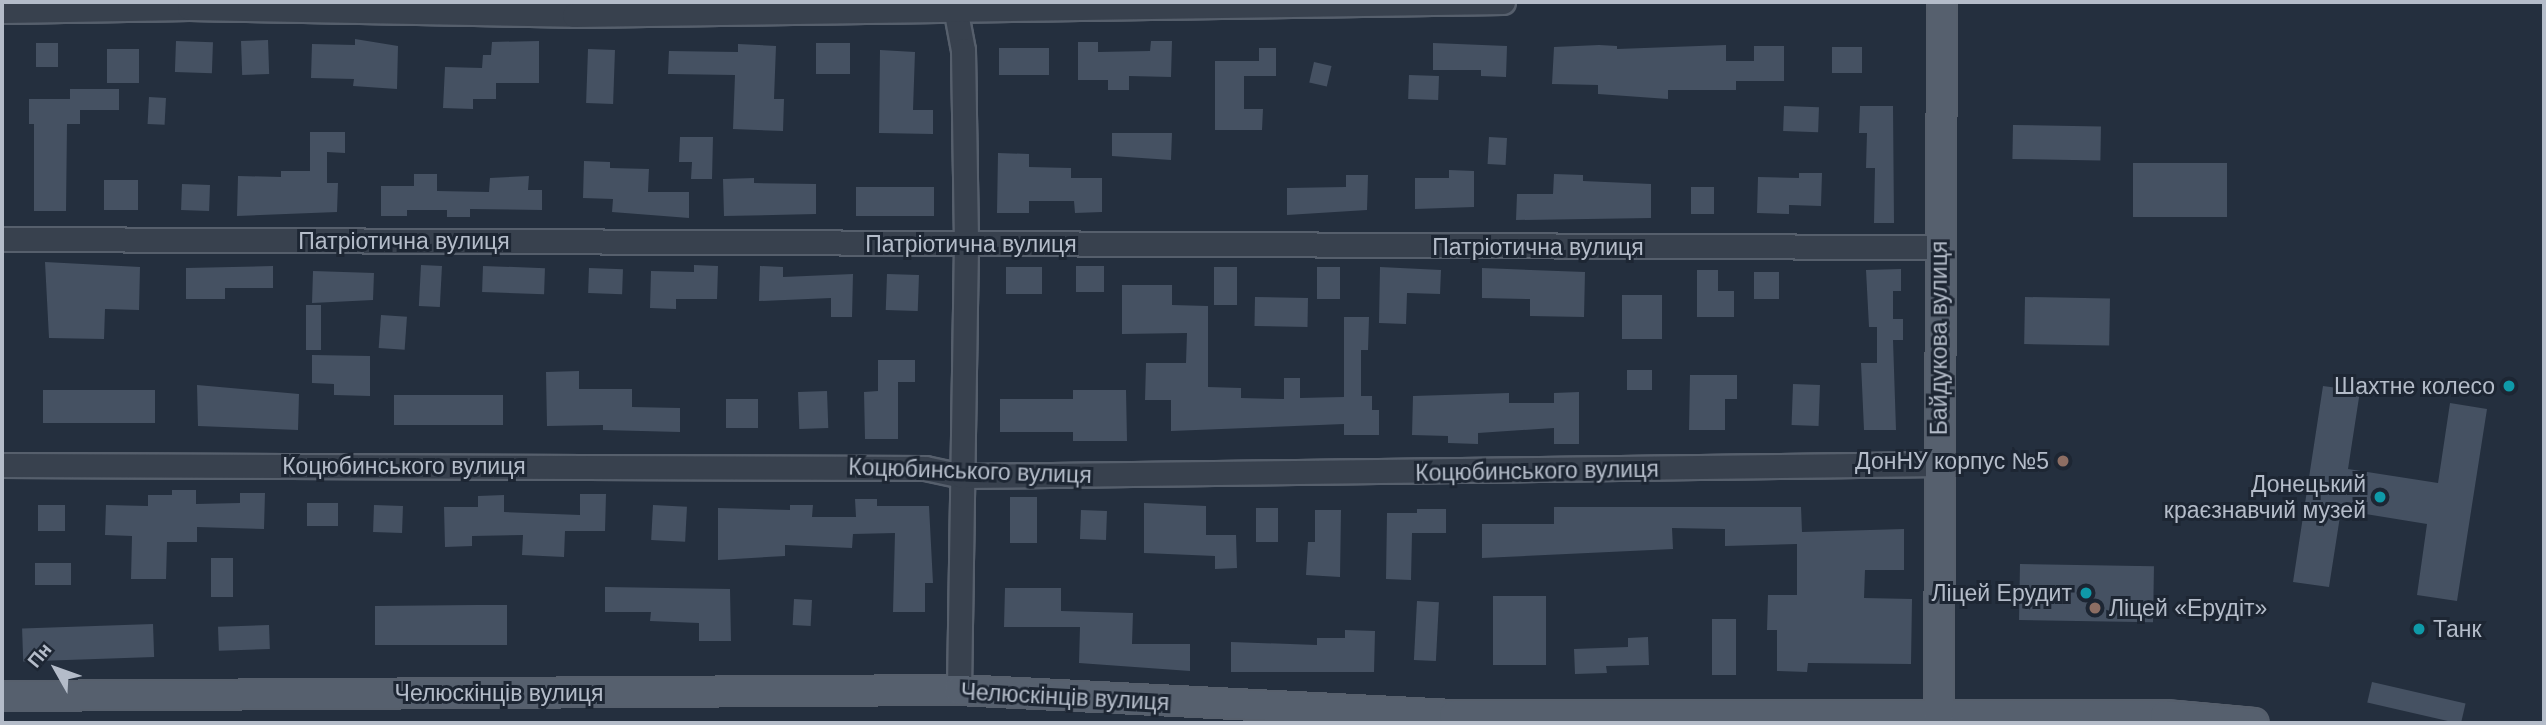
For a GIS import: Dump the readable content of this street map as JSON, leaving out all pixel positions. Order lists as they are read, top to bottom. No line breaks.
{"streets":{"main road":["Байдукова вулиця","Челюскінців вулиця"],"street":["Патріотична вулиця","Коцюбинського вулиця"]},"crossings":[["Патріотична вулиця","Байдукова вулиця"],["Байдукова вулиця","Коцюбинського вулиця"],["Байдукова вулиця","Челюскінців вулиця"]],"places":["Шахтне колесо","ДонНУ корпус №5","Донецький краєзнавчий музей","Ліцей Ерудит","Ліцей «Ерудіт»","Танк"],"north":"top left"}
